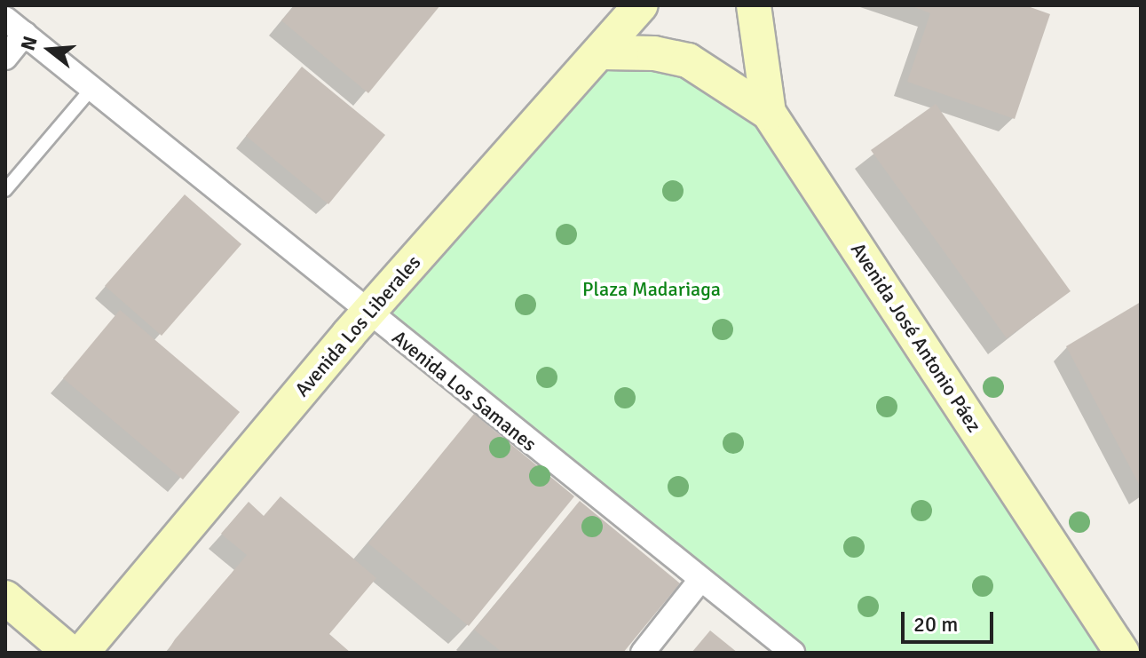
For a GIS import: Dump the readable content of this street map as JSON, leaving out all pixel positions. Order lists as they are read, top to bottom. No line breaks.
{"streets":{"main road":["Avenida Los Liberales","Avenida José Antonio Páez"],"street":["Avenida Los Samanes"]},"crossings":[["Avenida Los Liberales","Avenida Los Samanes"]],"parks":["Plaza Madariaga"],"scale_bar":"20 m","north":"left"}
